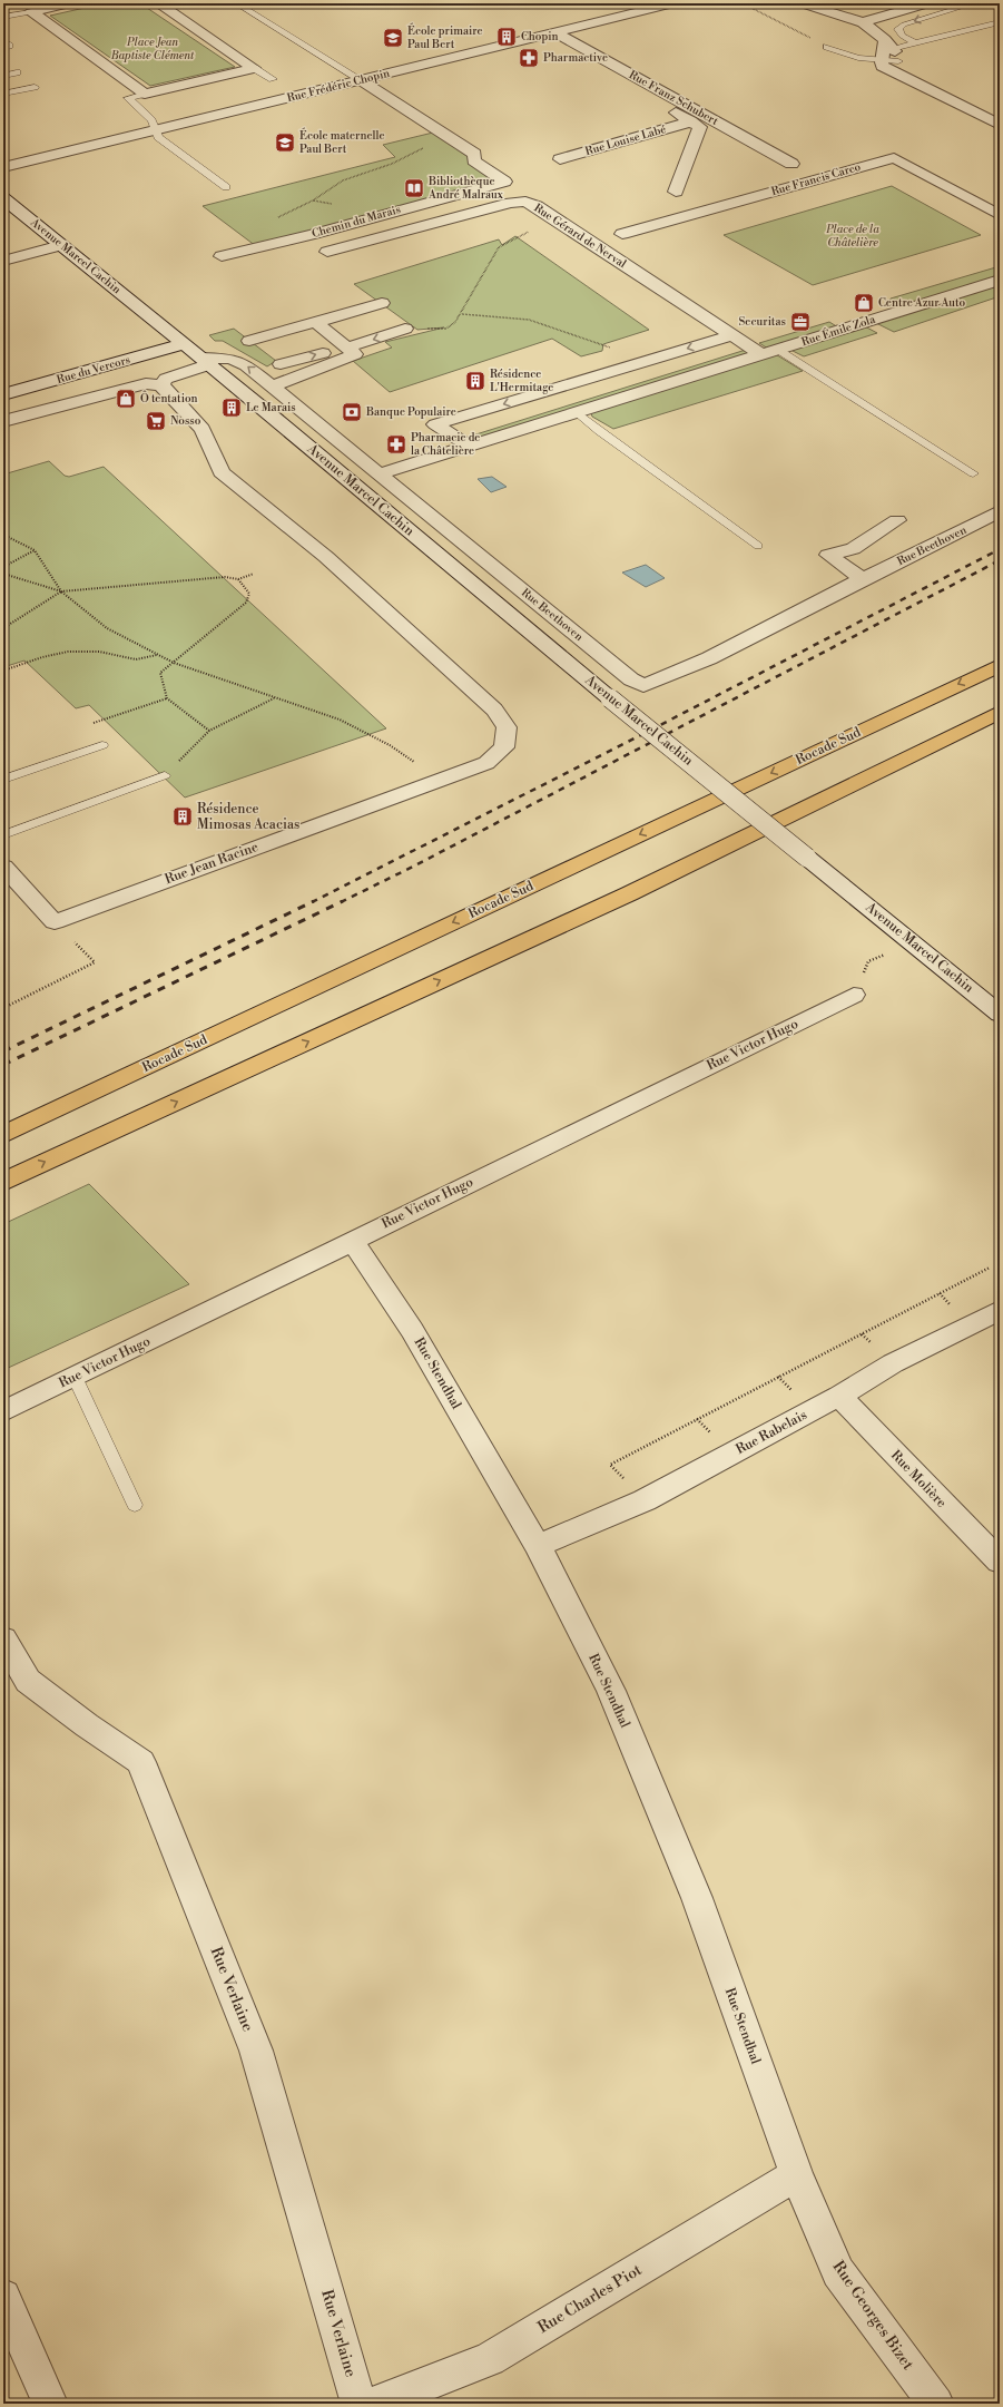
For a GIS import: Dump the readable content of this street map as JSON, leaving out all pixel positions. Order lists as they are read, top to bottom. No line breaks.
{"streets":{"highway":["Rocade Sud"],"street":["Rue Frédéric Chopin","Rue Franz Schubert","Rue Louise Labé","Rue Francis Carco","Chemin du Marais","Rue Gérard de Nerval","Avenue Marcel Cachin","Rue Émile Zola","Rue du Vercors","Rue Beethoven","Rue Jean Racine","Rue Victor Hugo","Rue Stendhal","Rue Rabelais","Rue Molière","Rue Verlaine","Rue Charles Piot","Rue Georges Bizet"]},"crossings":[["Rue Frédéric Chopin","Rue Franz Schubert"],["Rue Frédéric Chopin","Rue Louise Labé"],["Rue Frédéric Chopin","Chemin du Marais"],["Rue Franz Schubert","Rue Louise Labé"],["Rue Gérard de Nerval","Rue Émile Zola"],["Avenue Marcel Cachin","Rue du Vercors"],["Avenue Marcel Cachin","Rue Beethoven"],["Rue Émile Zola","Rue Beethoven"],["Rue Victor Hugo","Rue Stendhal"],["Rue Stendhal","Rue Rabelais"],["Rue Stendhal","Rue Charles Piot"],["Rue Stendhal","Rue Georges Bizet"],["Rue Rabelais","Rue Molière"],["Rue Charles Piot","Rue Georges Bizet"]],"parks":["Place Jean Baptiste Clément","Place de la Châtelière"],"places":{"building":["Chopin","Résidence L'Hermitage","Le Marais","Résidence Mimosas Acacias"],"school or university":["École primaire Paul Bert","École maternelle Paul Bert"],"pharmacy":["Pharmactive","Pharmacie de la Châtelière"],"library":["Bibliothèque André Malraux"],"shop":["Centre Azur Auto","Ô tentation"],"office":["Securitas"],"bank":["Banque Populaire"],"supermarket":["Nosso"]}}
